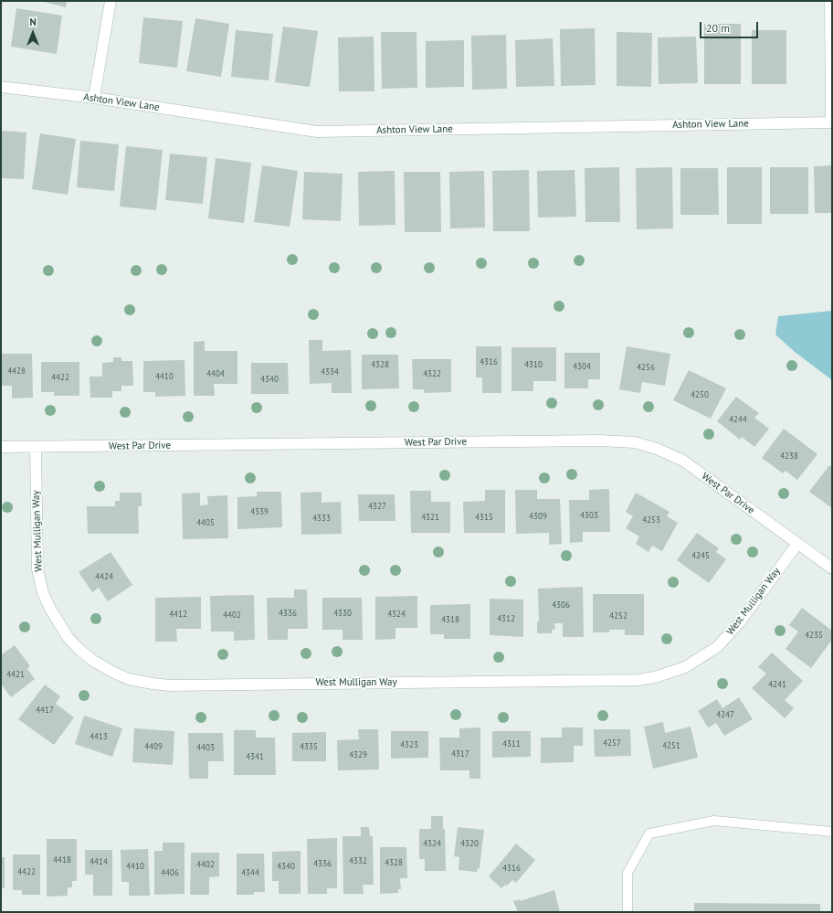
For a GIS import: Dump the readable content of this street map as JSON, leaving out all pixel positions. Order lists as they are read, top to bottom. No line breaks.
{"streets":{"street":["Ashton View Lane","West Par Drive","West Mulligan Way"]},"crossings":[["West Par Drive","West Mulligan Way"]],"house_numbers":["4316","4328","4310","4304","4256","4428","4334","4404","4322","4410","4422","4340","4250","4244","4238","4327","4339","4303","4309","4321","4315","4333","4253","4405","4245","4424","4306","4336","4330","4412","4324","4402","4252","4312","4318","4235","4421","4241","4417","4247","4413","4257","4311","4323","4251","4409","4335","4403","4317","4329","4341","4324","4320","4418","4332","4414","4328","4336","4402","4410","4340","4316","4422","4406","4344"],"scale_bar":"20 m","north":"top"}
